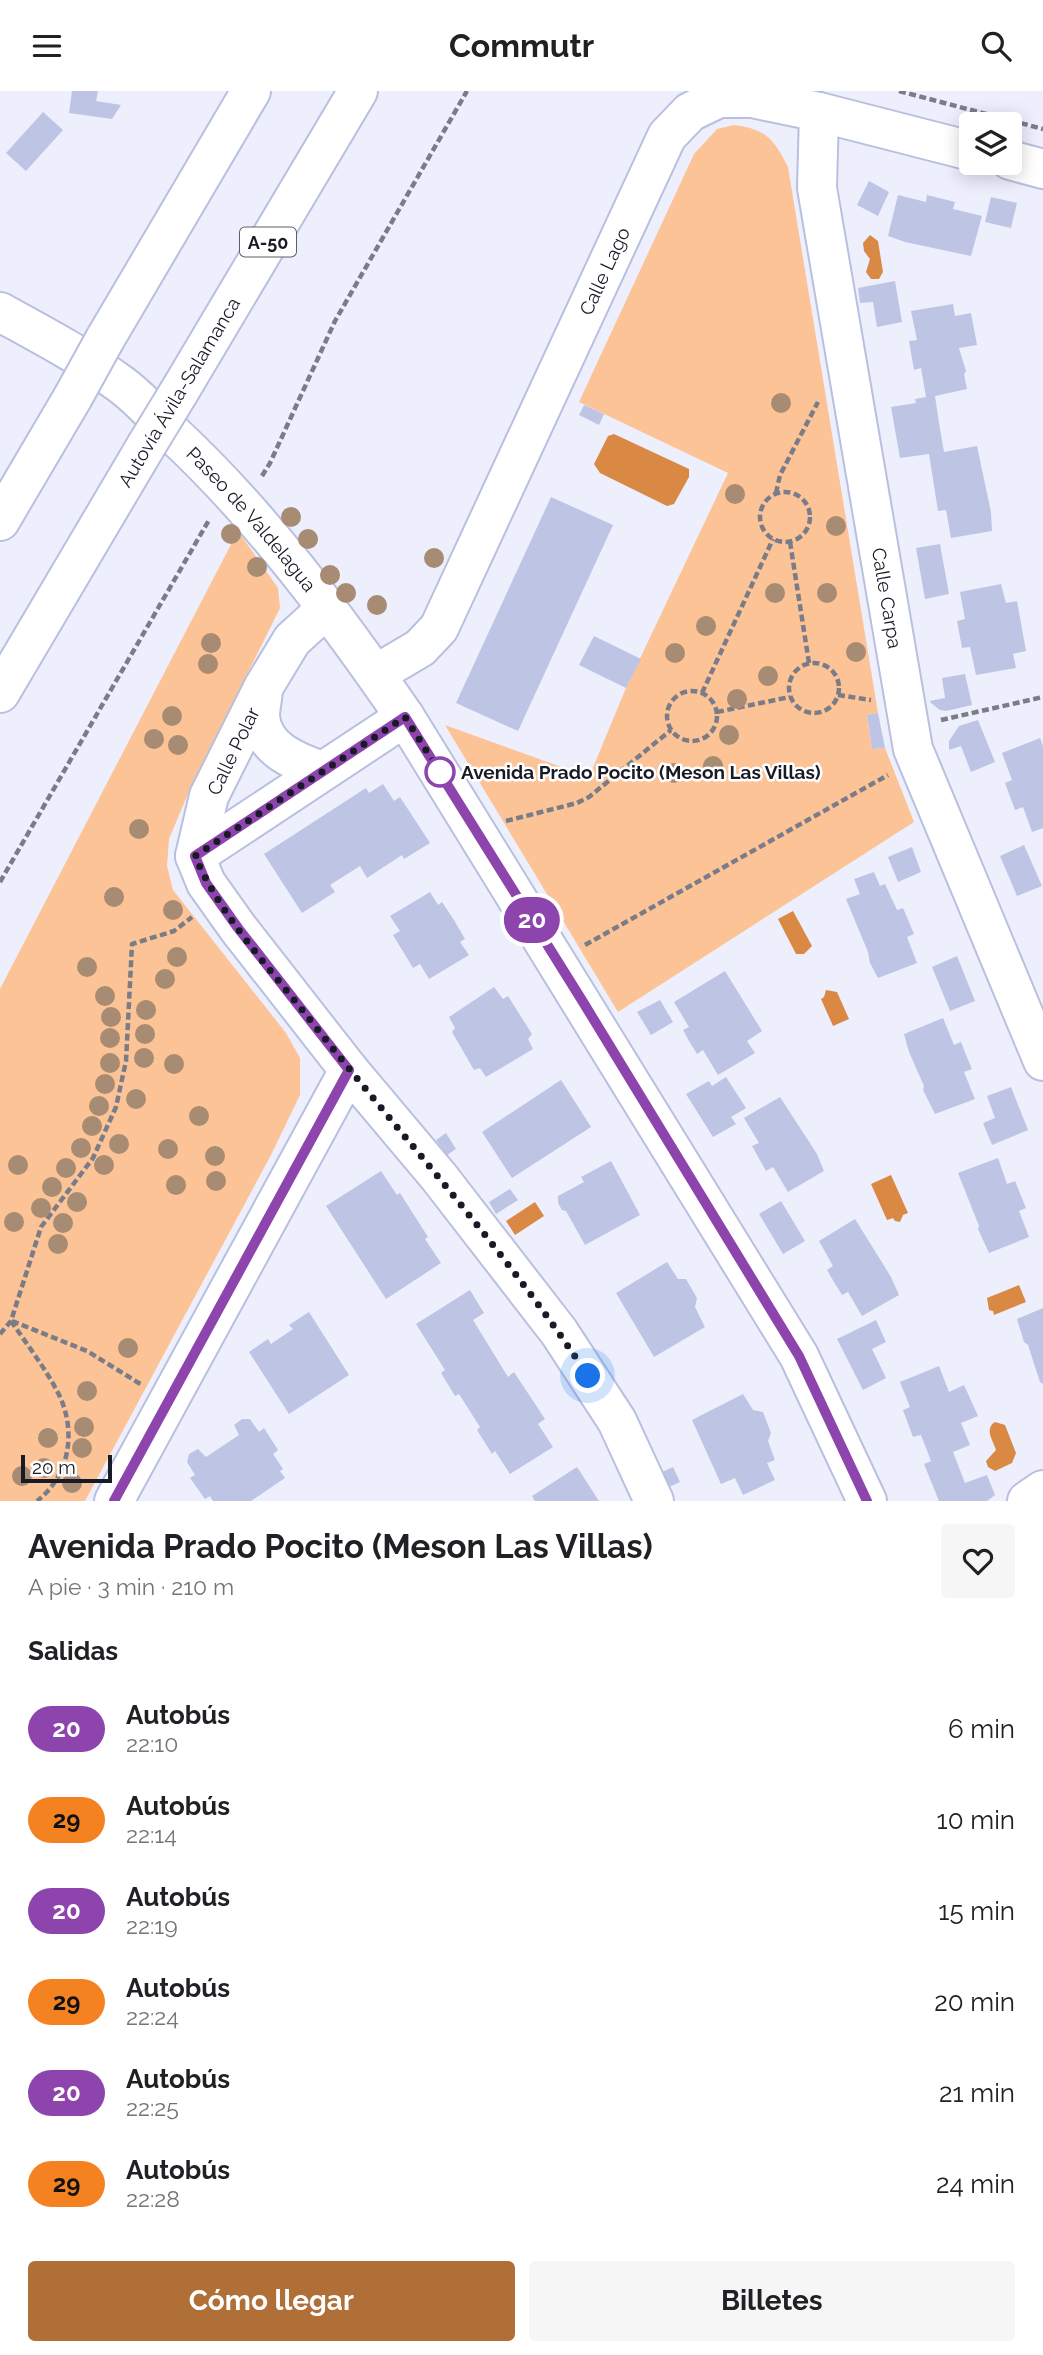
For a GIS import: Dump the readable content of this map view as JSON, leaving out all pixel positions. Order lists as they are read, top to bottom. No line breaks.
{"streets":{"main road":["A-50","Calle Lago","Autovía Ávila-Salamanca","Paseo de Valdelagua","Calle Carpa","Calle Polar"]},"crossings":[["Calle Lago","Paseo de Valdelagua"],["Calle Lago","Calle Carpa"],["Paseo de Valdelagua","Calle Polar"]],"places":["Avenida Prado Pocito (Meson Las Villas)"],"lines":["bus line 20"],"scale_bar":"20 m","page":{"header":"Commutr","on_map":"20","scale":"20 m","heading":[["Avenida Prado Pocito (Meson Las Villas)","A pie · 3 min · 210 m"],"Salidas"],"list":[{"mark":"20","name":"Autobús","note":"22:10","value":"6 min"},{"mark":"29","name":"Autobús","note":"22:14","value":"10 min"},{"mark":"20","name":"Autobús","note":"22:19","value":"15 min"},{"mark":"29","name":"Autobús","note":"22:24","value":"20 min"},{"mark":"20","name":"Autobús","note":"22:25","value":"21 min"},{"mark":"29","name":"Autobús","note":"22:28","value":"24 min"}],"buttons":["Cómo llegar","Billetes"]}}
